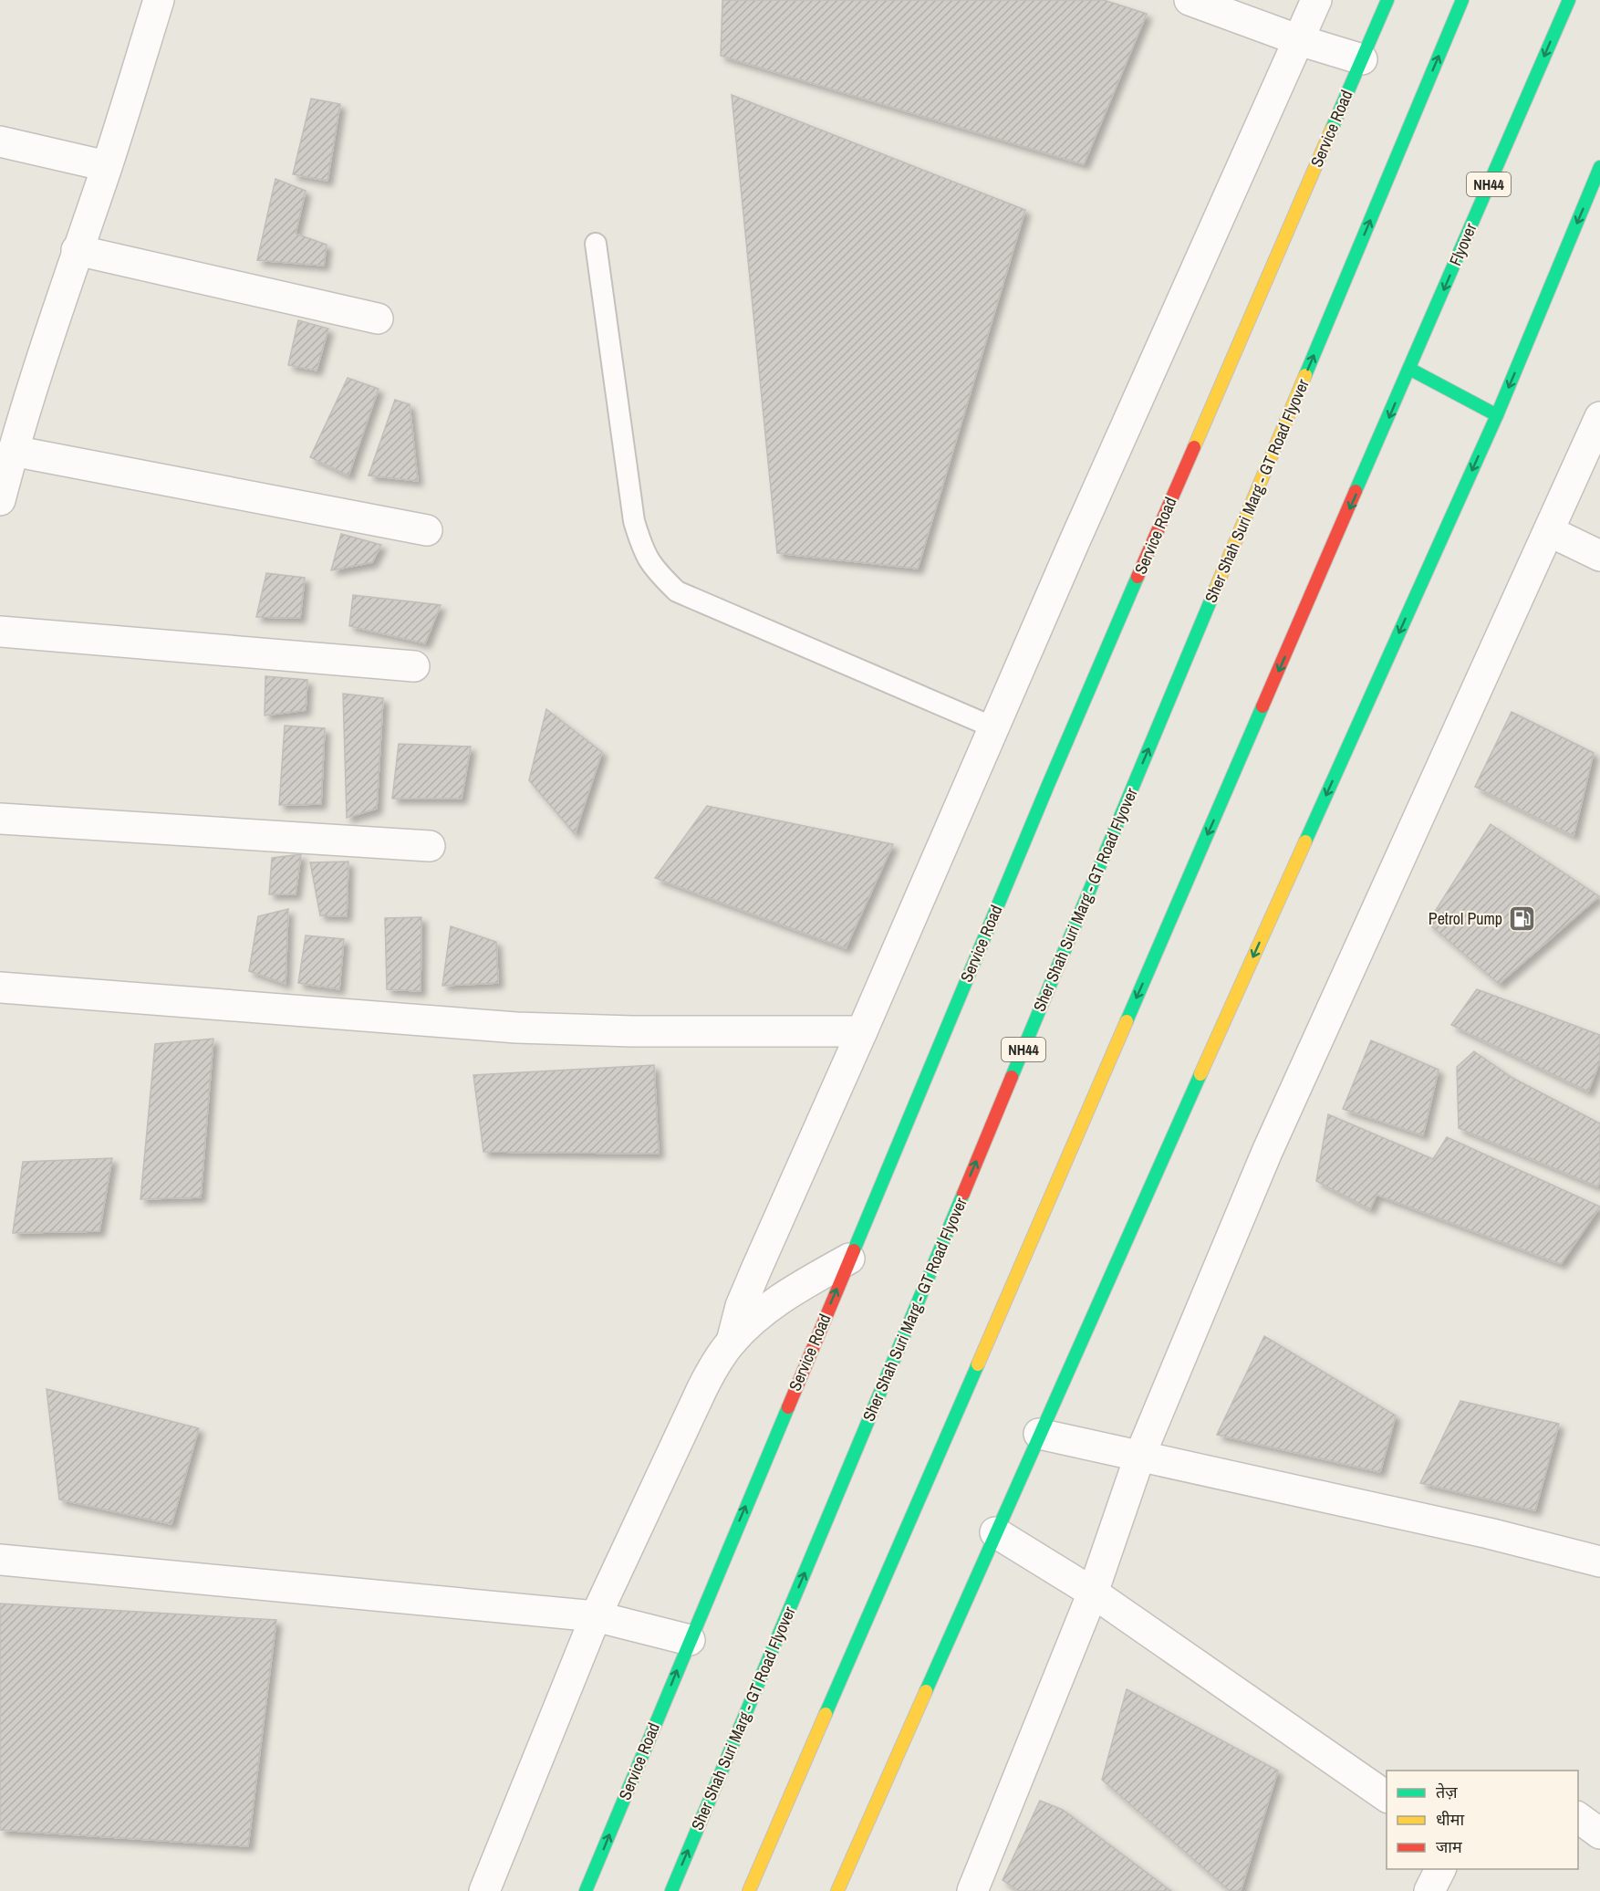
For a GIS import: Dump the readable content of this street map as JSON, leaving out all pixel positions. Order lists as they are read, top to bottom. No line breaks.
{"streets":{"main road":["Service Road","NH44","Flyover","Sher Shah Suri Marg - GT Road Flyover"]},"crossings":[["NH44","Flyover"]],"places":{"fuel station":["Petrol Pump"]},"legend":["तेज़","धीमा","जाम"]}
